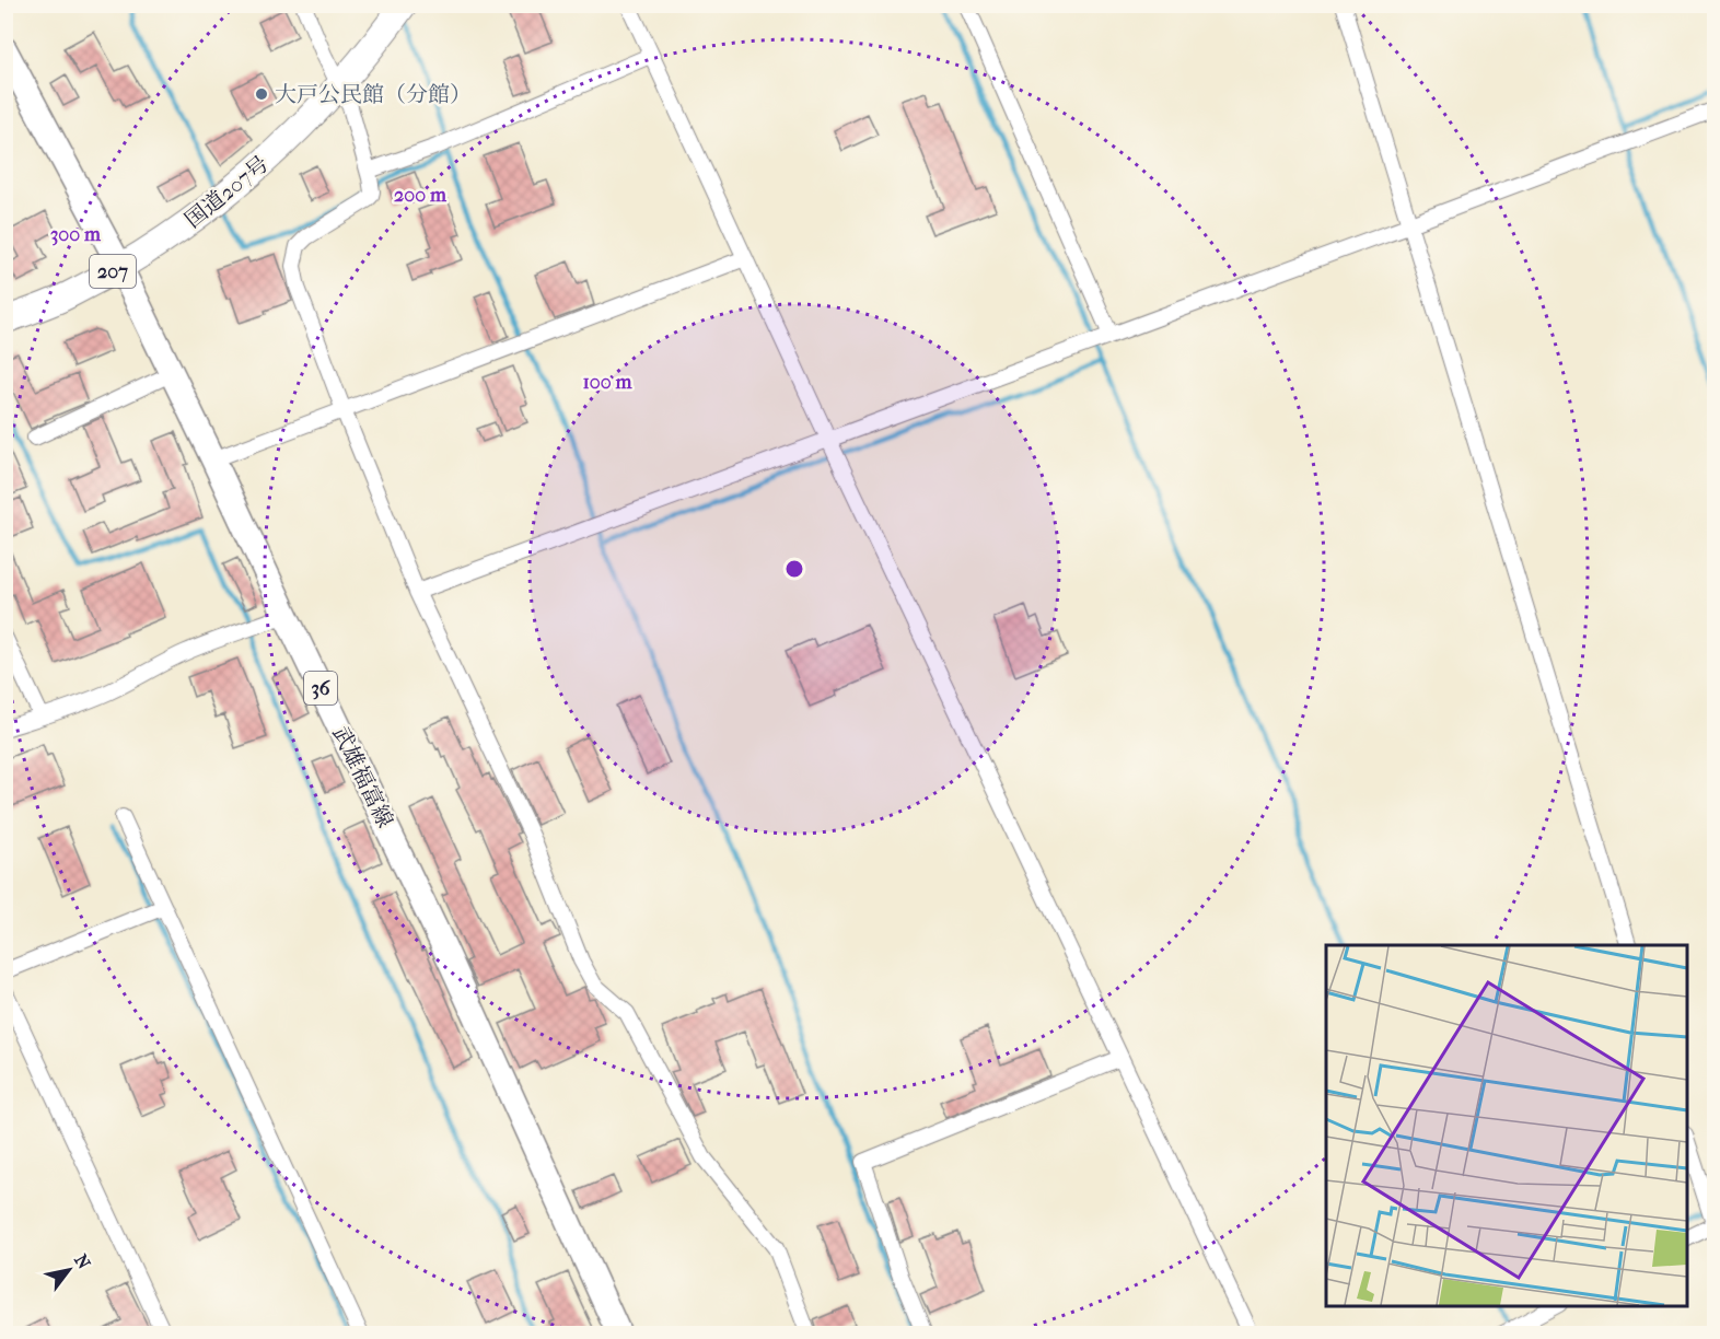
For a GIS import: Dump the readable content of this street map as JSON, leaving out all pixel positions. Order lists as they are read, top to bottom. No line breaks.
{"streets":{"highway":["国道207号","207"],"main road":["36","武雄福富線"]},"crossings":[["国道207号","武雄福富線"]],"places":["大戸公民館（分館）"],"north":"top right","rings":["200 m","300 m","100 m"]}
